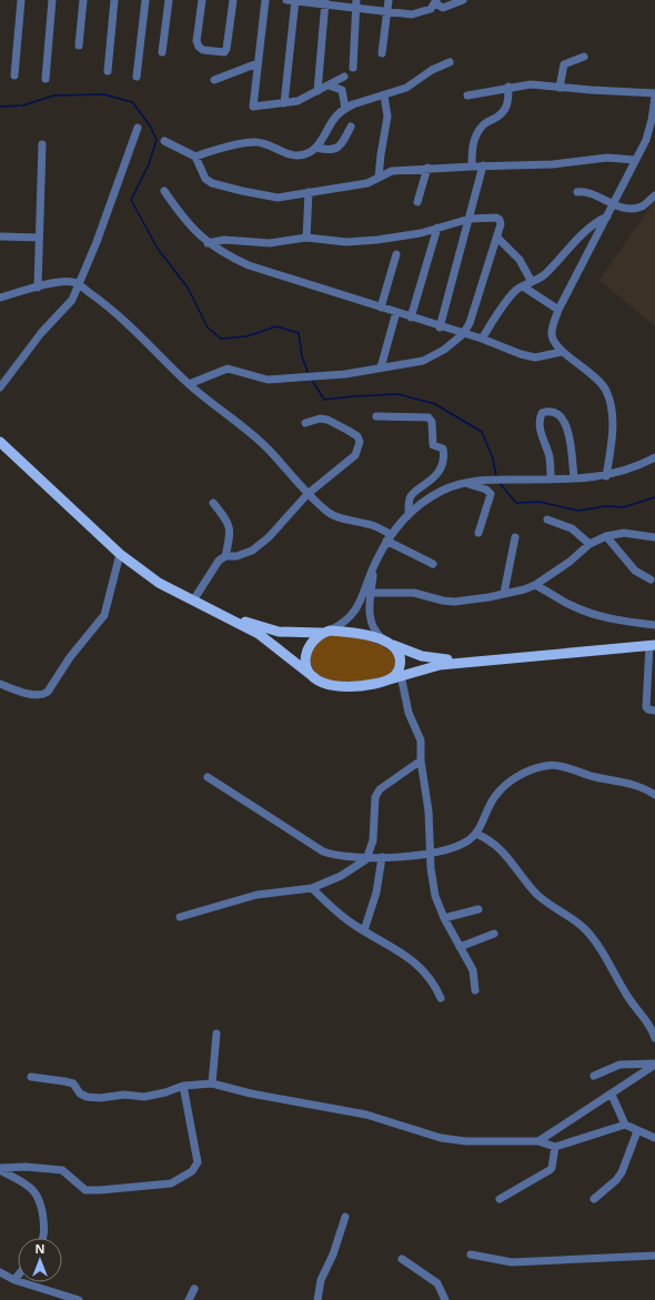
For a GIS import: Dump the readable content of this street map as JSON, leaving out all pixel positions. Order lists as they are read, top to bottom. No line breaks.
{"north":"top"}
